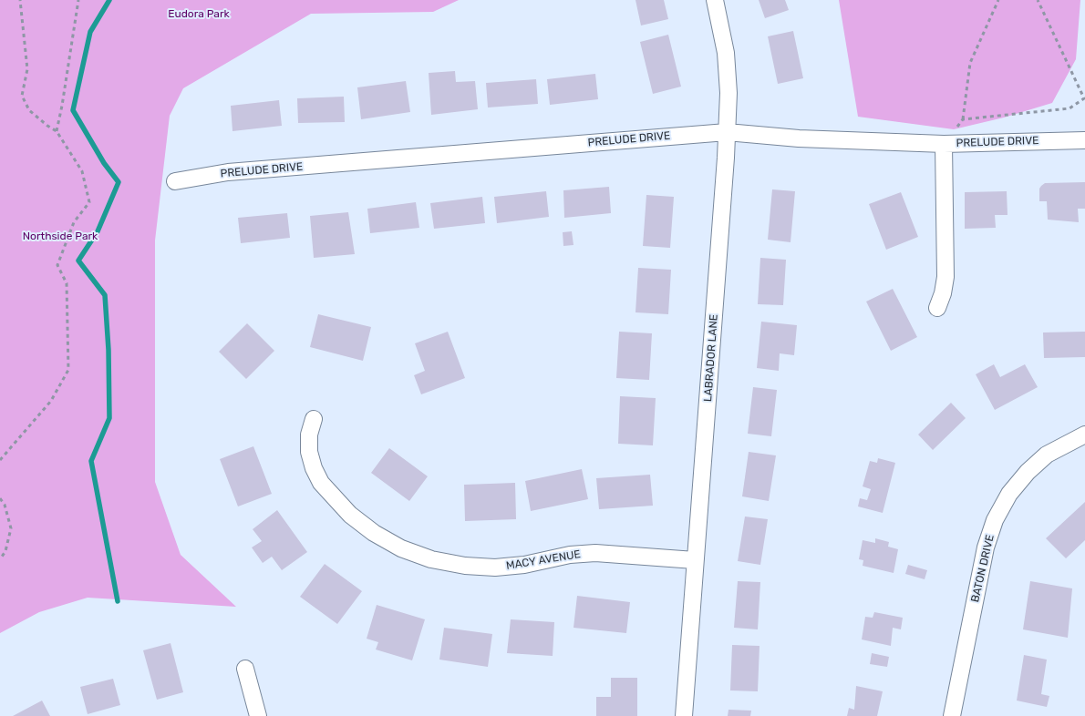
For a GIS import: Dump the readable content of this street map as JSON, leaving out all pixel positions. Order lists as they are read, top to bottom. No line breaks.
{"streets":{"street":["PRELUDE DRIVE","LABRADOR LANE","MACY AVENUE","BATON DRIVE"]},"crossings":[["PRELUDE DRIVE","LABRADOR LANE"],["LABRADOR LANE","MACY AVENUE"]],"parks":["Eudora Park","Northside Park"]}
